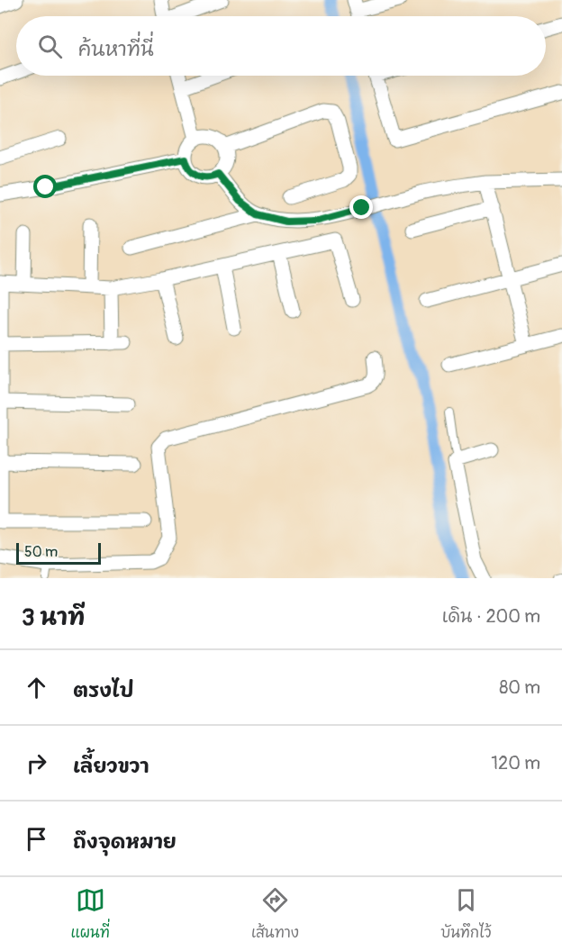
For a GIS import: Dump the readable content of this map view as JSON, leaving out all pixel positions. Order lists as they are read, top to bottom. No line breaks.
{"scale_bar":"50 m","page":{"search":"ค้นหาที่นี่","scale":"50 m","heading":["3 นาที","เดิน · 200 m"],"list":[["ตรงไป","80 m"],["เลี้ยวขวา","120 m"],"ถึงจุดหมาย"],"nav":["แผนที่","เส้นทาง","บันทึกไว้"]}}
